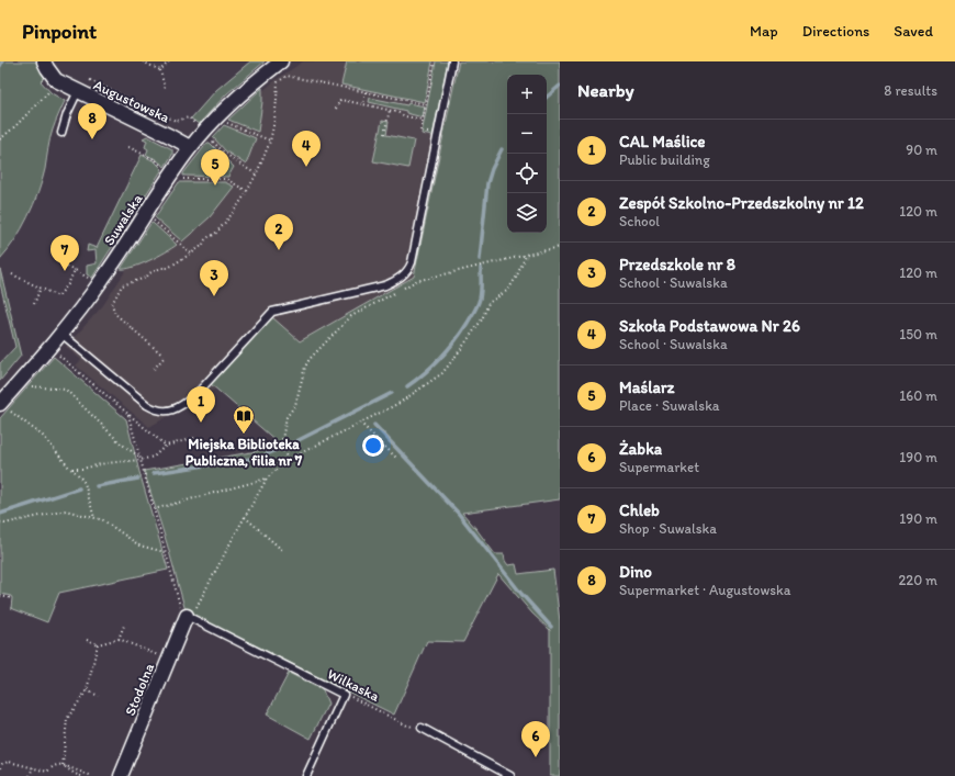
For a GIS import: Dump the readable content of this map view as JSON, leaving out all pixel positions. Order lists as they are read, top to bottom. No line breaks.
{"streets":{"street":["Augustowska","Suwalska","Stodolna"],"lane":["Wilkaska"]},"crossings":[["Augustowska","Suwalska"],["Wilkaska","Stodolna"]],"places":{"library":["Miejska Biblioteka Publiczna, filia nr 7"]},"page":{"header":"Pinpoint","nav":["Map","Directions","Saved"],"heading":["Nearby","8 results"],"map_buttons":["+","−"],"pins":["8","4","5","2","7","3","1","6"],"list":[{"mark":"1","name":"CAL Maślice","note":"Public building","value":"90 m"},{"mark":"2","name":"Zespół Szkolno-Przedszkolny nr 12","note":"School","value":"120 m"},{"mark":"3","name":"Przedszkole nr 8","note":"School · Suwalska","value":"120 m"},{"mark":"4","name":"Szkoła Podstawowa Nr 26","note":"School · Suwalska","value":"150 m"},{"mark":"5","name":"Maślarz","note":"Place · Suwalska","value":"160 m"},{"mark":"6","name":"Żabka","note":"Supermarket","value":"190 m"},{"mark":"7","name":"Chleb","note":"Shop · Suwalska","value":"190 m"},{"mark":"8","name":"Dino","note":"Supermarket · Augustowska","value":"220 m"}]}}
